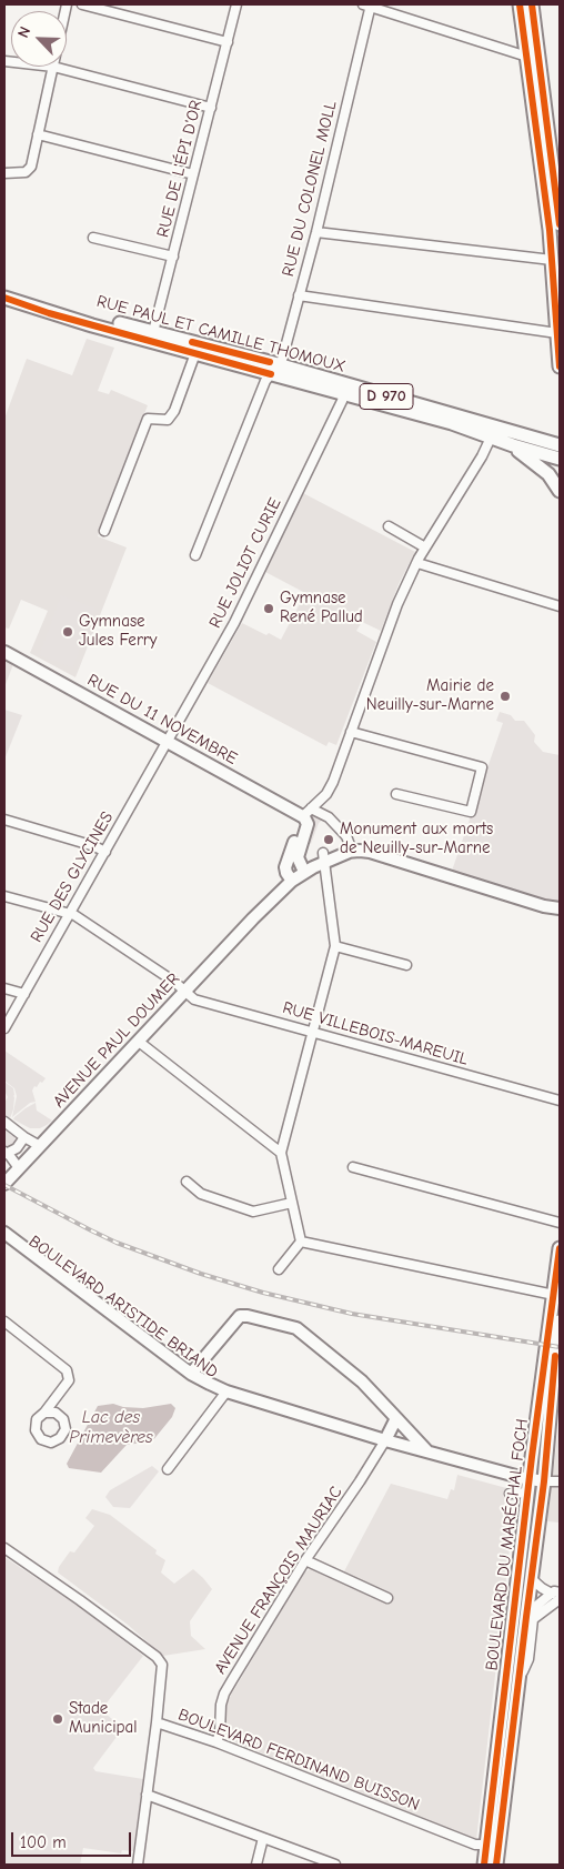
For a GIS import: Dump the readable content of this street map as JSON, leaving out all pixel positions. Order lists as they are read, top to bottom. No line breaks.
{"streets":{"main road":["RUE PAUL ET CAMILLE THOMOUX","D 970","RUE DU 11 NOVEMBRE","AVENUE PAUL DOUMER","BOULEVARD ARISTIDE BRIAND","BOULEVARD DU MARÉCHAL FOCH"],"street":["RUE DE L'ÉPI D'OR","RUE DU COLONEL MOLL","RUE JOLIOT CURIE","RUE DES GLYCINES","RUE VILLEBOIS-MAREUIL","AVENUE FRANÇOIS MAURIAC","BOULEVARD FERDINAND BUISSON"]},"crossings":[["RUE DE L'ÉPI D'OR","RUE PAUL ET CAMILLE THOMOUX"],["RUE DU COLONEL MOLL","RUE PAUL ET CAMILLE THOMOUX"],["RUE PAUL ET CAMILLE THOMOUX","RUE JOLIOT CURIE"],["RUE JOLIOT CURIE","RUE DU 11 NOVEMBRE"],["RUE JOLIOT CURIE","RUE DES GLYCINES"],["RUE DU 11 NOVEMBRE","RUE DES GLYCINES"],["RUE DU 11 NOVEMBRE","AVENUE PAUL DOUMER"],["RUE DES GLYCINES","RUE VILLEBOIS-MAREUIL"],["RUE VILLEBOIS-MAREUIL","AVENUE PAUL DOUMER"],["BOULEVARD ARISTIDE BRIAND","BOULEVARD DU MARÉCHAL FOCH"],["BOULEVARD ARISTIDE BRIAND","AVENUE FRANÇOIS MAURIAC"],["BOULEVARD DU MARÉCHAL FOCH","BOULEVARD FERDINAND BUISSON"],["AVENUE FRANÇOIS MAURIAC","BOULEVARD FERDINAND BUISSON"]],"water":["Lac des Primevères"],"places":["Gymnase René Pallud","Gymnase Jules Ferry","Mairie de Neuilly-sur-Marne","Monument aux morts de Neuilly-sur-Marne","Stade Municipal"],"scale_bar":"100 m","north":"top left"}
